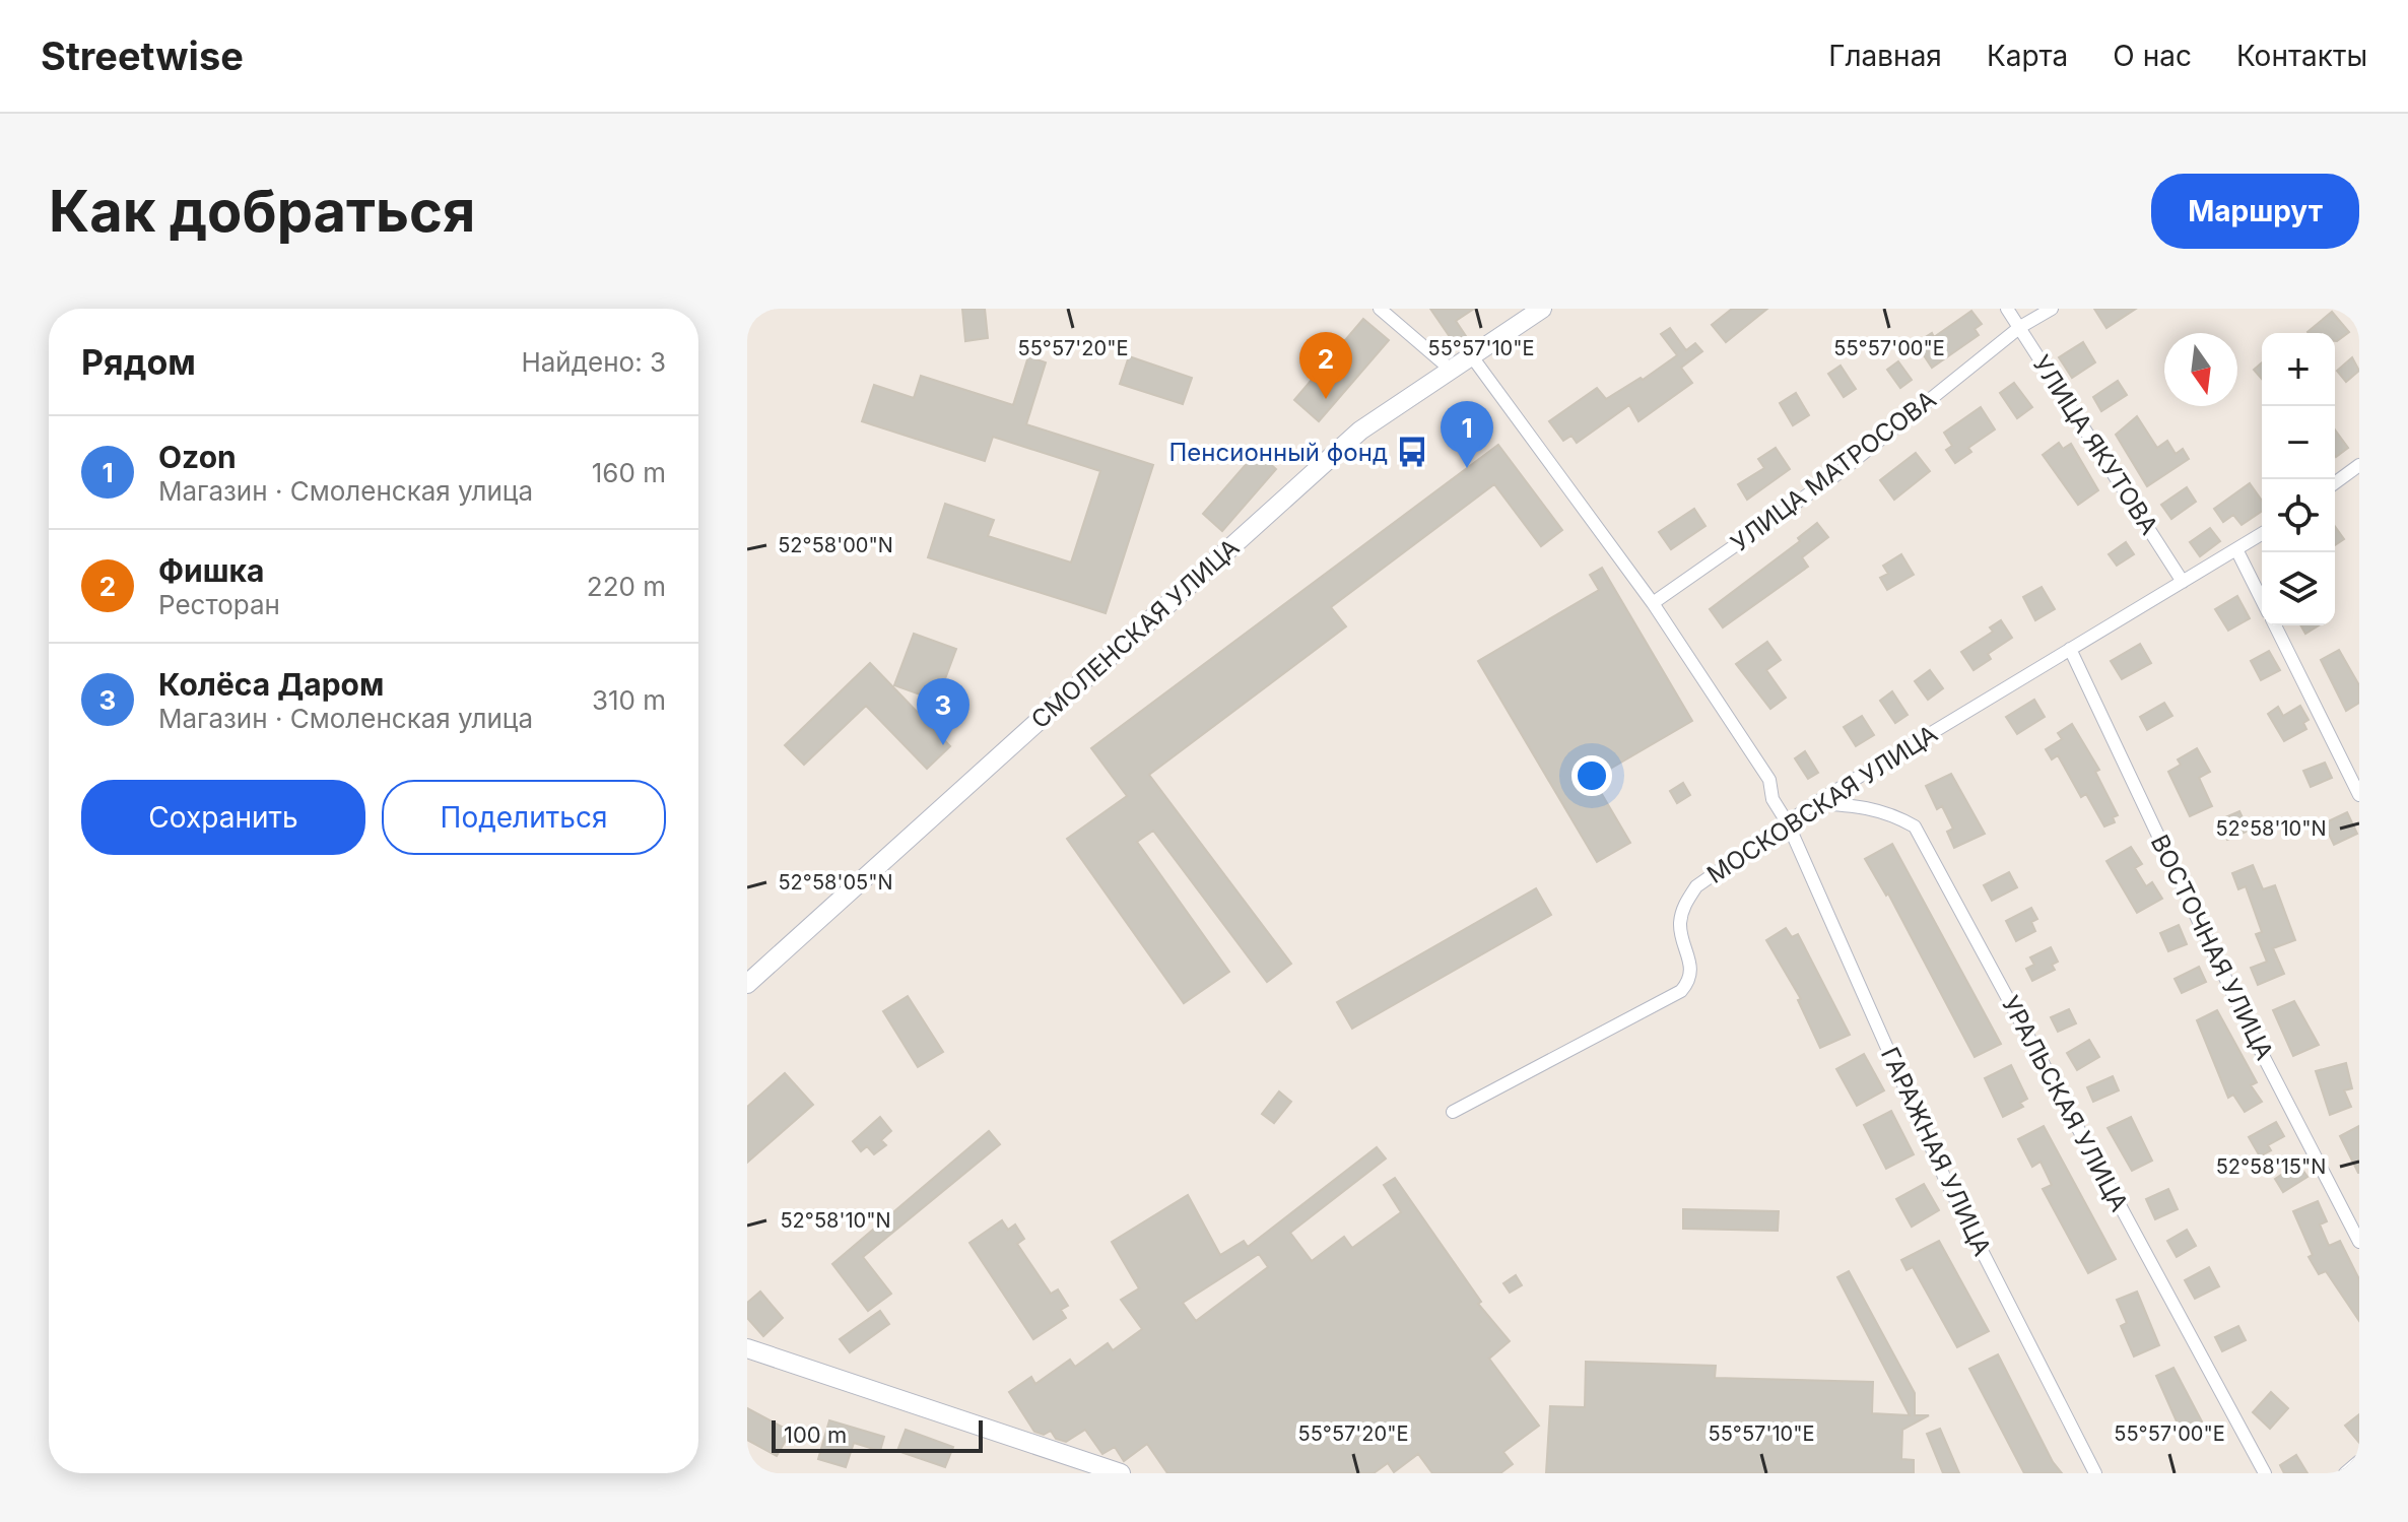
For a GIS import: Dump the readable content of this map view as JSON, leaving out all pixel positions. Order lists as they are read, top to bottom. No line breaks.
{"streets":{"main road":["СМОЛЕНСКАЯ УЛИЦА"],"street":["УЛИЦА ЯКУТОВА","УЛИЦА МАТРОСОВА","МОСКОВСКАЯ УЛИЦА","ВОСТОЧНАЯ УЛИЦА","УРАЛЬСКАЯ УЛИЦА","ГАРАЖНАЯ УЛИЦА"]},"crossings":[["УЛИЦА ЯКУТОВА","УЛИЦА МАТРОСОВА"],["УЛИЦА ЯКУТОВА","МОСКОВСКАЯ УЛИЦА"],["УЛИЦА МАТРОСОВА","ГАРАЖНАЯ УЛИЦА"],["СМОЛЕНСКАЯ УЛИЦА","ГАРАЖНАЯ УЛИЦА"],["МОСКОВСКАЯ УЛИЦА","ВОСТОЧНАЯ УЛИЦА"],["МОСКОВСКАЯ УЛИЦА","УРАЛЬСКАЯ УЛИЦА"],["МОСКОВСКАЯ УЛИЦА","ГАРАЖНАЯ УЛИЦА"]],"places":{"bus stop":["Пенсионный фонд"]},"scale_bar":"100 m","north":"bottom","page":{"header":"Streetwise","nav":["Главная","Карта","О нас","Контакты"],"buttons":["Маршрут",["Сохранить","Поделиться"]],"title":"Как добраться","heading":["Рядом","Найдено: 3"],"pins":["2","1","3"],"map_buttons":["+","−"],"list":[{"mark":"1","name":"Ozon","note":"Магазин · Смоленская улица","value":"160 m"},{"mark":"2","name":"Фишка","note":"Ресторан","value":"220 m"},{"mark":"3","name":"Колёса Даром","note":"Магазин · Смоленская улица","value":"310 m"}],"scale":"100 m"},"coordinates":["55°57'20\"E","55°57'10\"E","55°57'00\"E","52°58'00\"N","52°58'10\"N","52°58'05\"N","52°58'15\"N"]}
